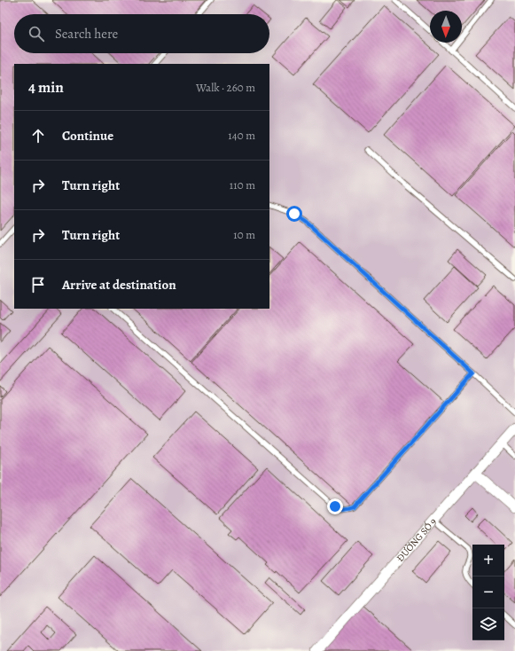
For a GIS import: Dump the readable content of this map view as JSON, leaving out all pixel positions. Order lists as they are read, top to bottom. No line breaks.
{"streets":{"street":["ĐƯỜNG SỐ 9"]},"north":"bottom","page":{"search":"Search here","heading":["4 min","Walk · 260 m"],"list":[["Continue","140 m"],["Turn right","110 m"],["Turn right","10 m"],"Arrive at destination"],"map_buttons":["+","−"]}}
